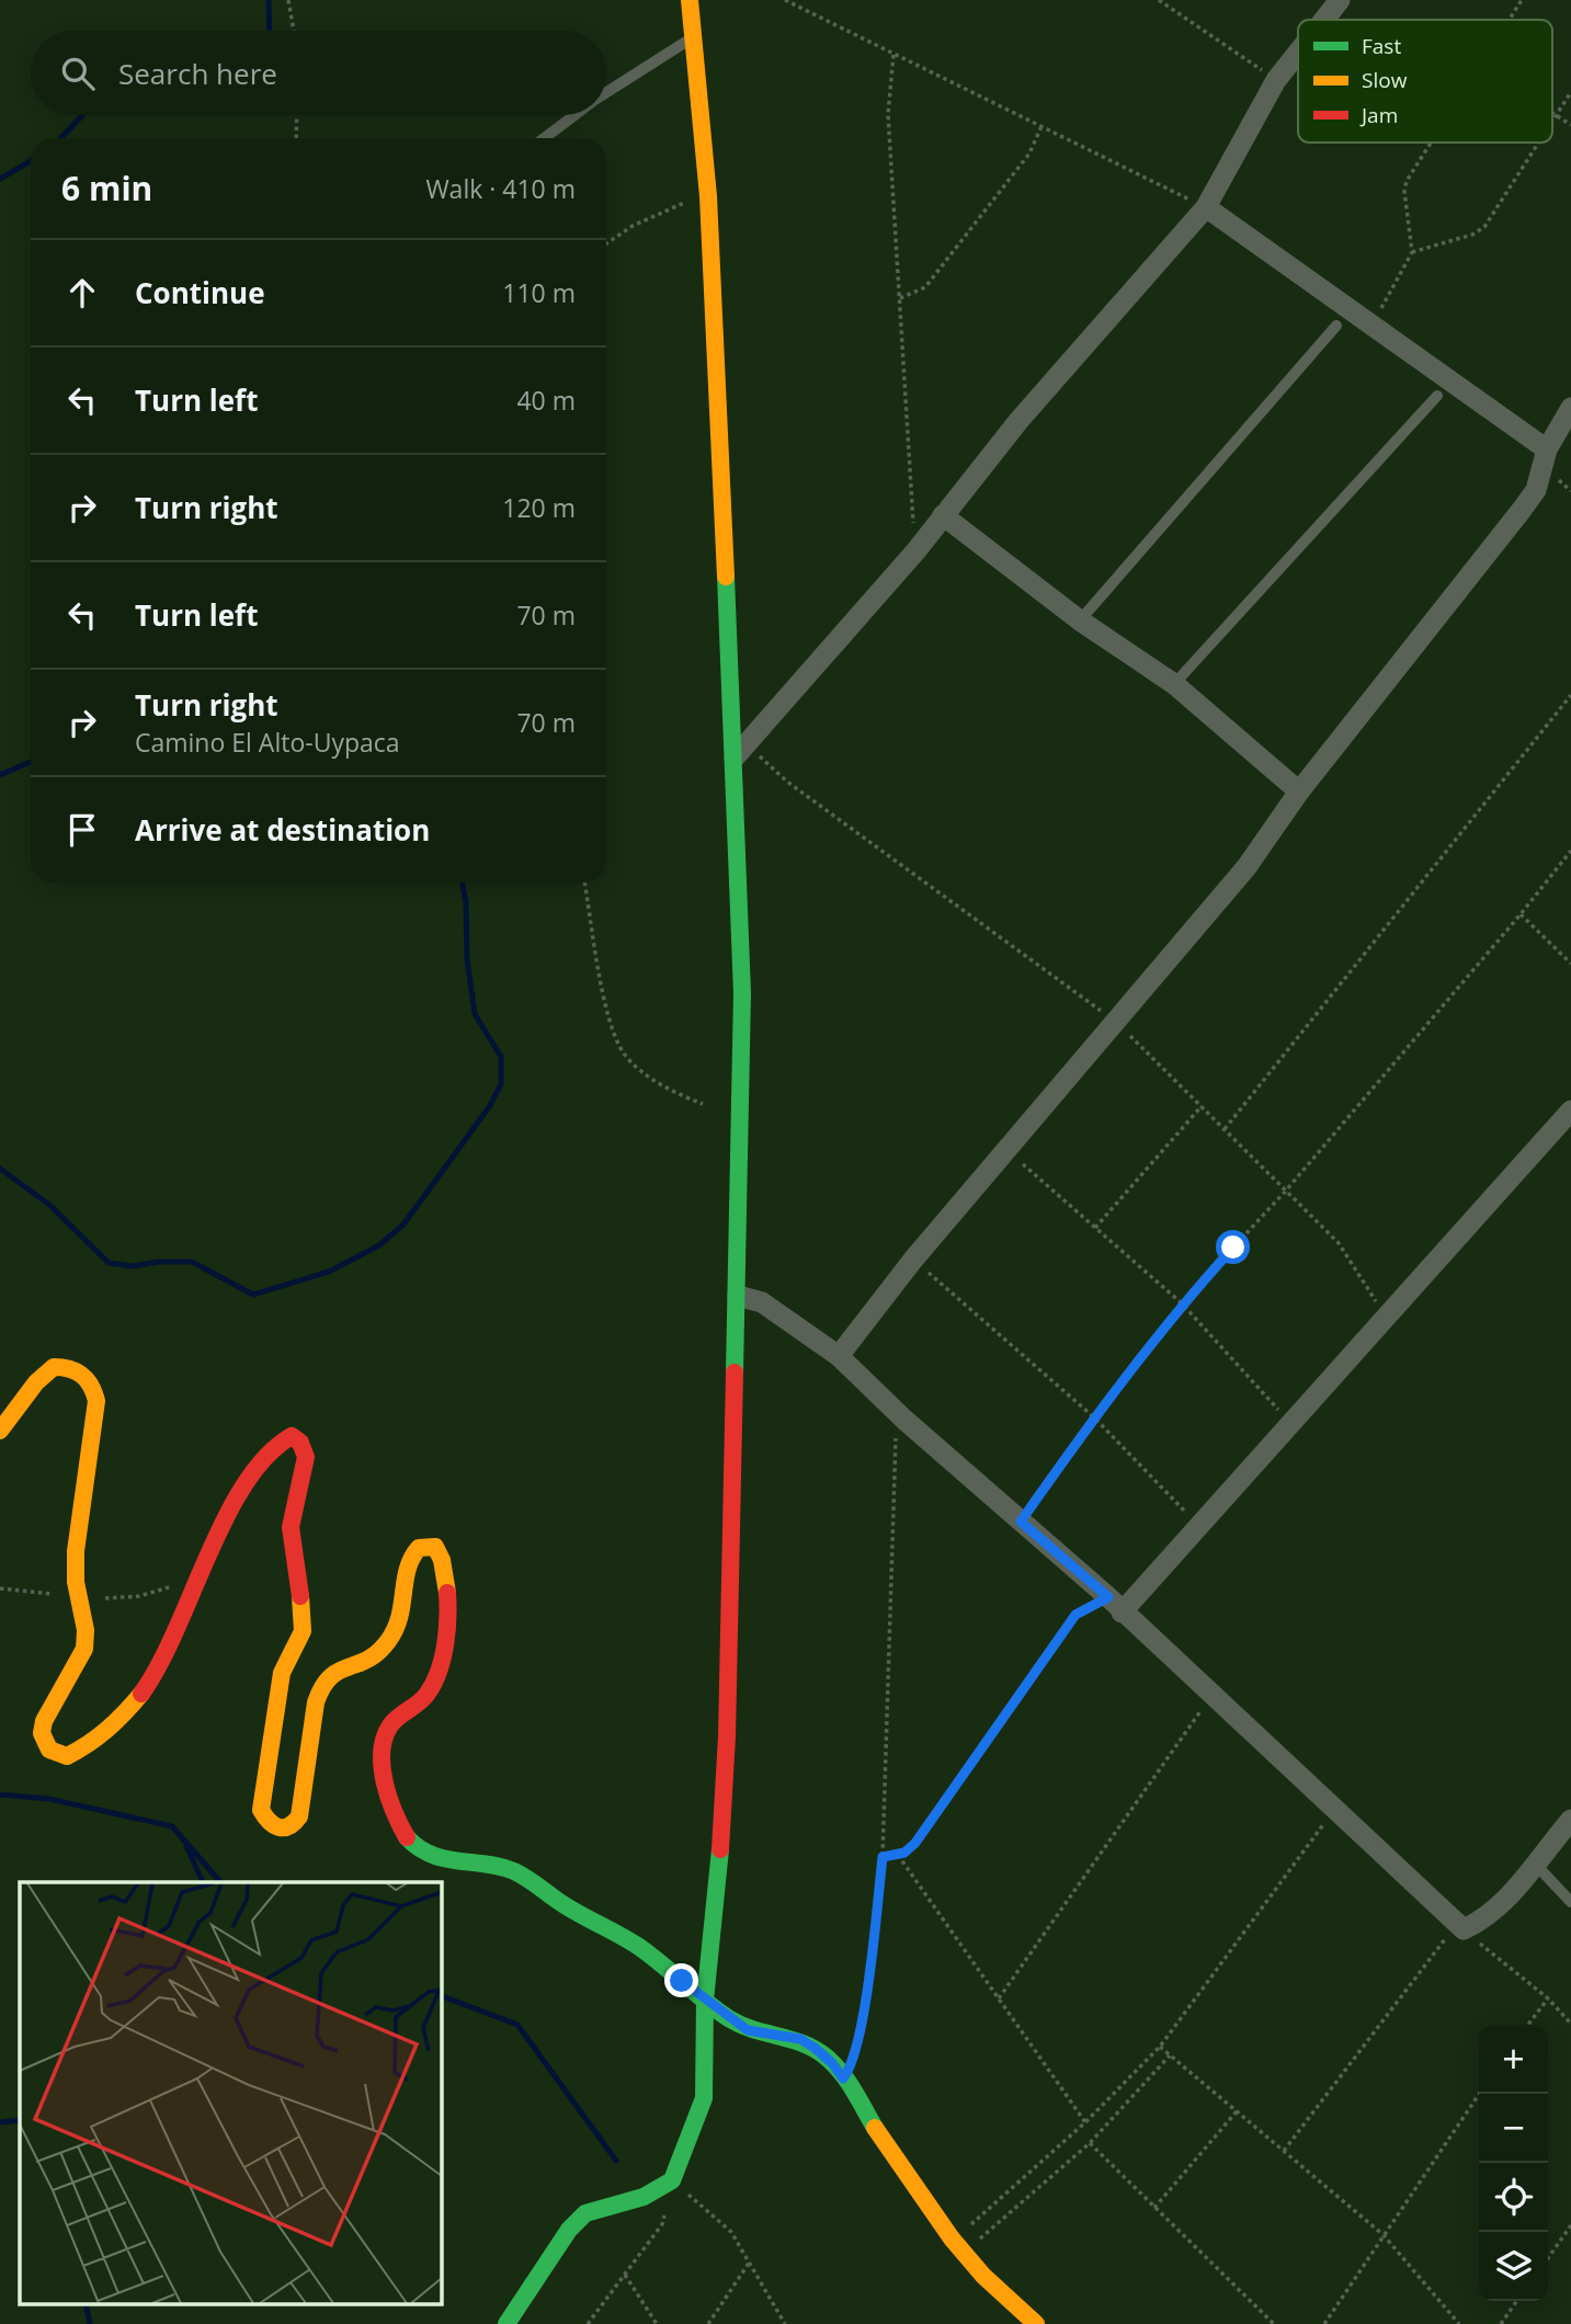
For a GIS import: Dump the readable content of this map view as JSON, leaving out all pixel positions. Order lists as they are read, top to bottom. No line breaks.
{"legend":["Fast","Slow","Jam"],"page":{"search":"Search here","heading":["6 min","Walk · 410 m"],"list":[["Continue","110 m"],["Turn left","40 m"],["Turn right","120 m"],["Turn left","70 m"],["Turn right","Camino El Alto-Uypaca","70 m"],"Arrive at destination"],"map_buttons":["+","−"]}}
